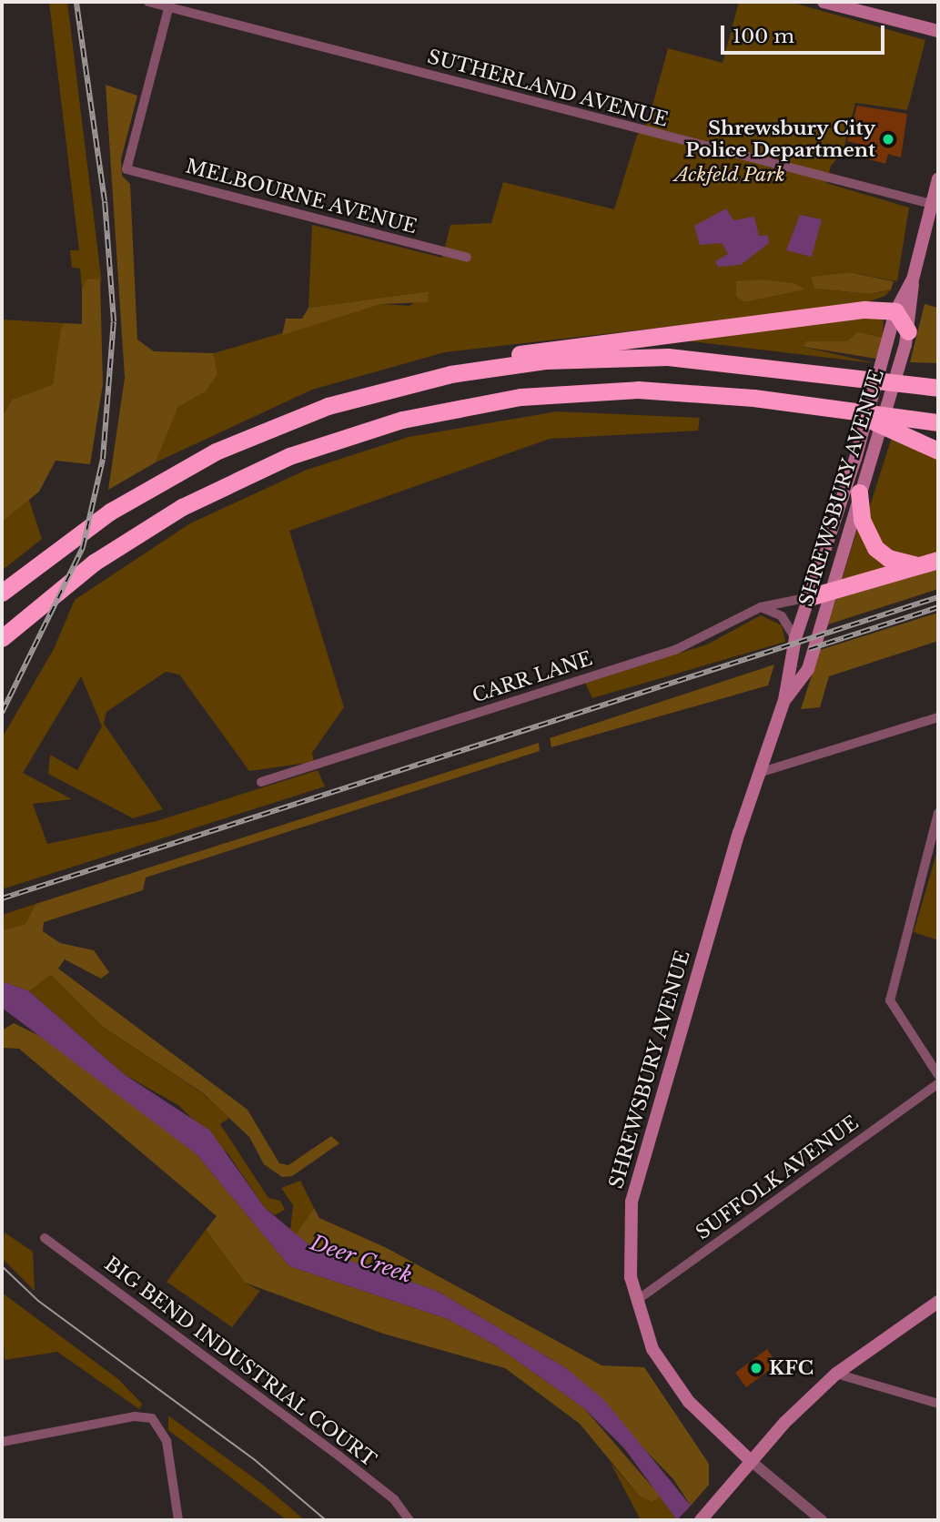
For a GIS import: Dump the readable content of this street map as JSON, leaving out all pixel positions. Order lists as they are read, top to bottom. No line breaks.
{"streets":{"main road":["SHREWSBURY AVENUE"],"street":["SUTHERLAND AVENUE","MELBOURNE AVENUE","CARR LANE","SUFFOLK AVENUE","BIG BEND INDUSTRIAL COURT"]},"crossings":[["SUTHERLAND AVENUE","MELBOURNE AVENUE"],["SUTHERLAND AVENUE","SHREWSBURY AVENUE"],["SHREWSBURY AVENUE","CARR LANE"],["SHREWSBURY AVENUE","SUFFOLK AVENUE"]],"water":["Deer Creek"],"parks":["Ackfeld Park"],"places":["Shrewsbury City Police Department","KFC"],"scale_bar":"100 m"}
